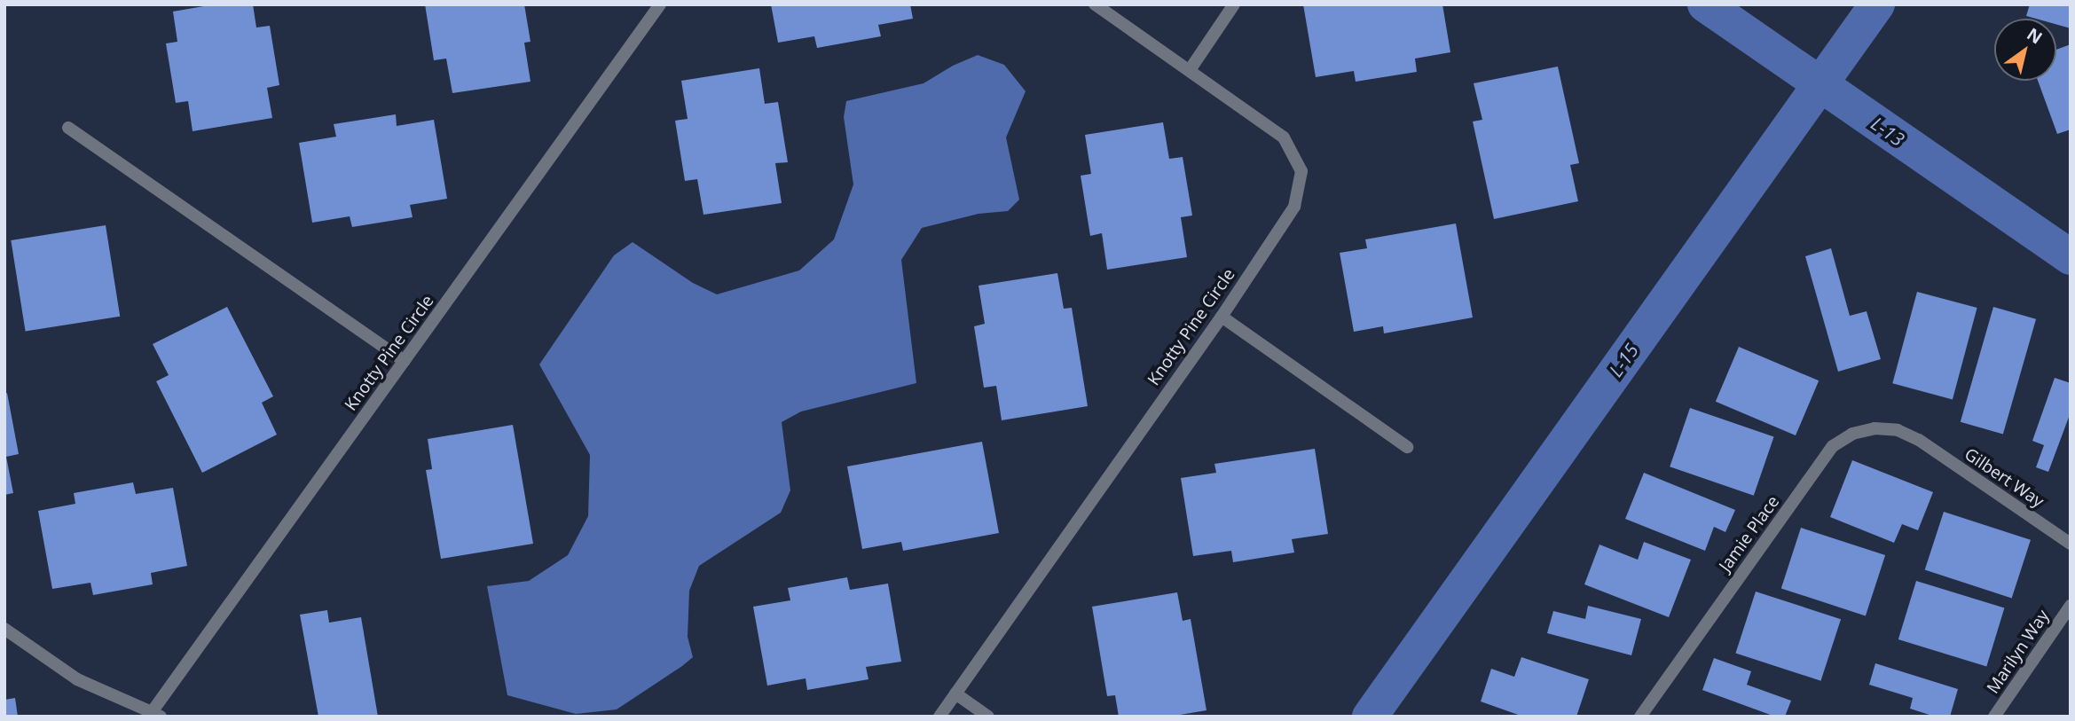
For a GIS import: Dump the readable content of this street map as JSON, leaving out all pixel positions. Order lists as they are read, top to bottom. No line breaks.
{"streets":{"street":["Knotty Pine Circle","Gilbert Way","Jamie Place","Marilyn Way"]},"crossings":[["Gilbert Way","Jamie Place"]],"water":["L-13","L-15"],"north":"top right"}
